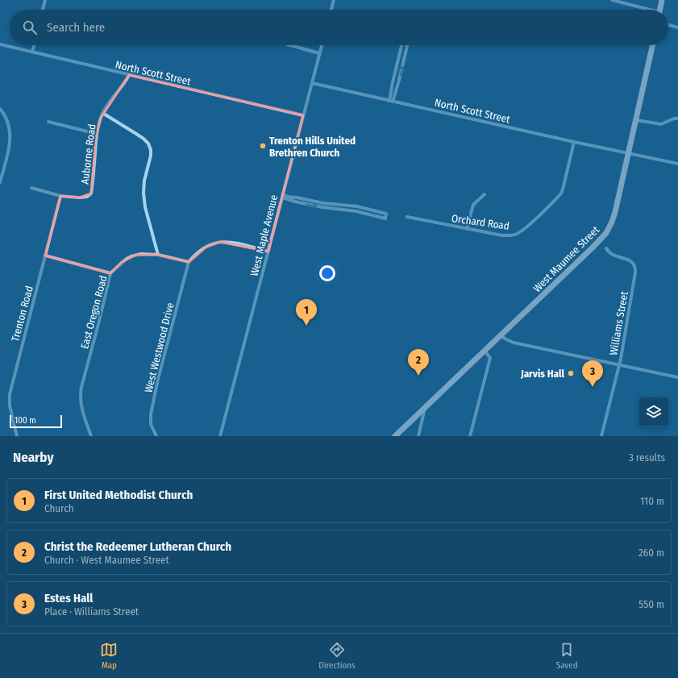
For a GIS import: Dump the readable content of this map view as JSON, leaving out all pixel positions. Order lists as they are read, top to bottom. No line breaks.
{"streets":{"main road":["West Maumee Street"],"street":["North Scott Street","Auborne Road","Orchard Road","West Maple Avenue","East Oregon Road","Trenton Road","Williams Street","West Westwood Drive"]},"crossings":[["North Scott Street","Auborne Road"],["North Scott Street","Orchard Road"],["North Scott Street","West Maple Avenue"],["North Scott Street","West Maumee Street"],["Auborne Road","Trenton Road"],["East Oregon Road","West Westwood Drive"]],"places":["Trenton Hills United Brethren Church","Jarvis Hall"],"scale_bar":"100 m","page":{"search":"Search here","pins":["1","2","3"],"scale":"100 m","heading":["Nearby","3 results"],"list":[{"mark":"1","name":"First United Methodist Church","note":"Church","value":"110 m"},{"mark":"2","name":"Christ the Redeemer Lutheran Church","note":"Church · West Maumee Street","value":"260 m"},{"mark":"3","name":"Estes Hall","note":"Place · Williams Street","value":"550 m"}],"nav":["Map","Directions","Saved"]}}
